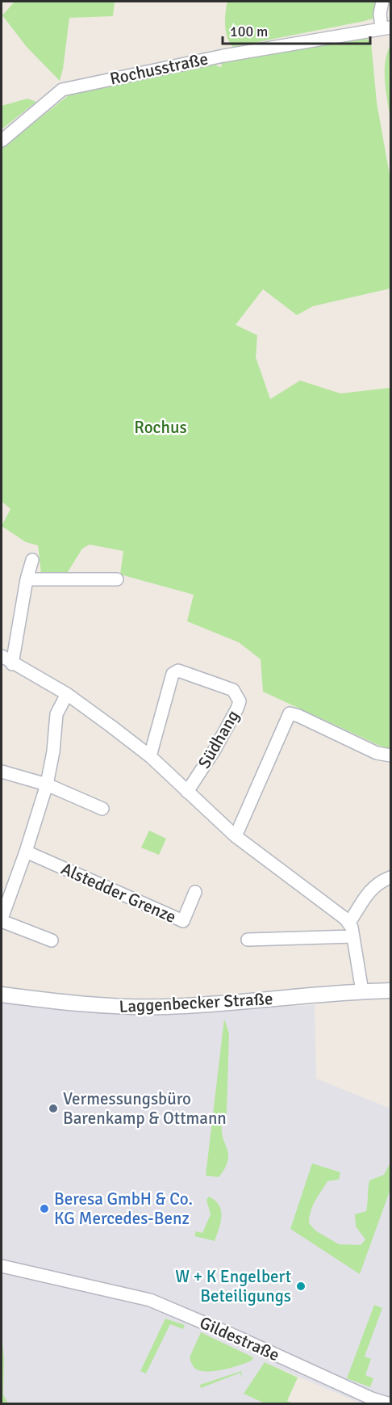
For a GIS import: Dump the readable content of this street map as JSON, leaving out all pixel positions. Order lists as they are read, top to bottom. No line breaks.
{"streets":{"street":["Rochusstraße","Südhang","Alstedder Grenze","Laggenbecker Straße","Gildestraße"]},"parks":["Rochus"],"places":["Vermessungsbüro Barenkamp & Ottmann","Beresa GmbH & Co. KG Mercedes-Benz","W + K Engelbert Beteiligungs"],"scale_bar":"100 m"}
